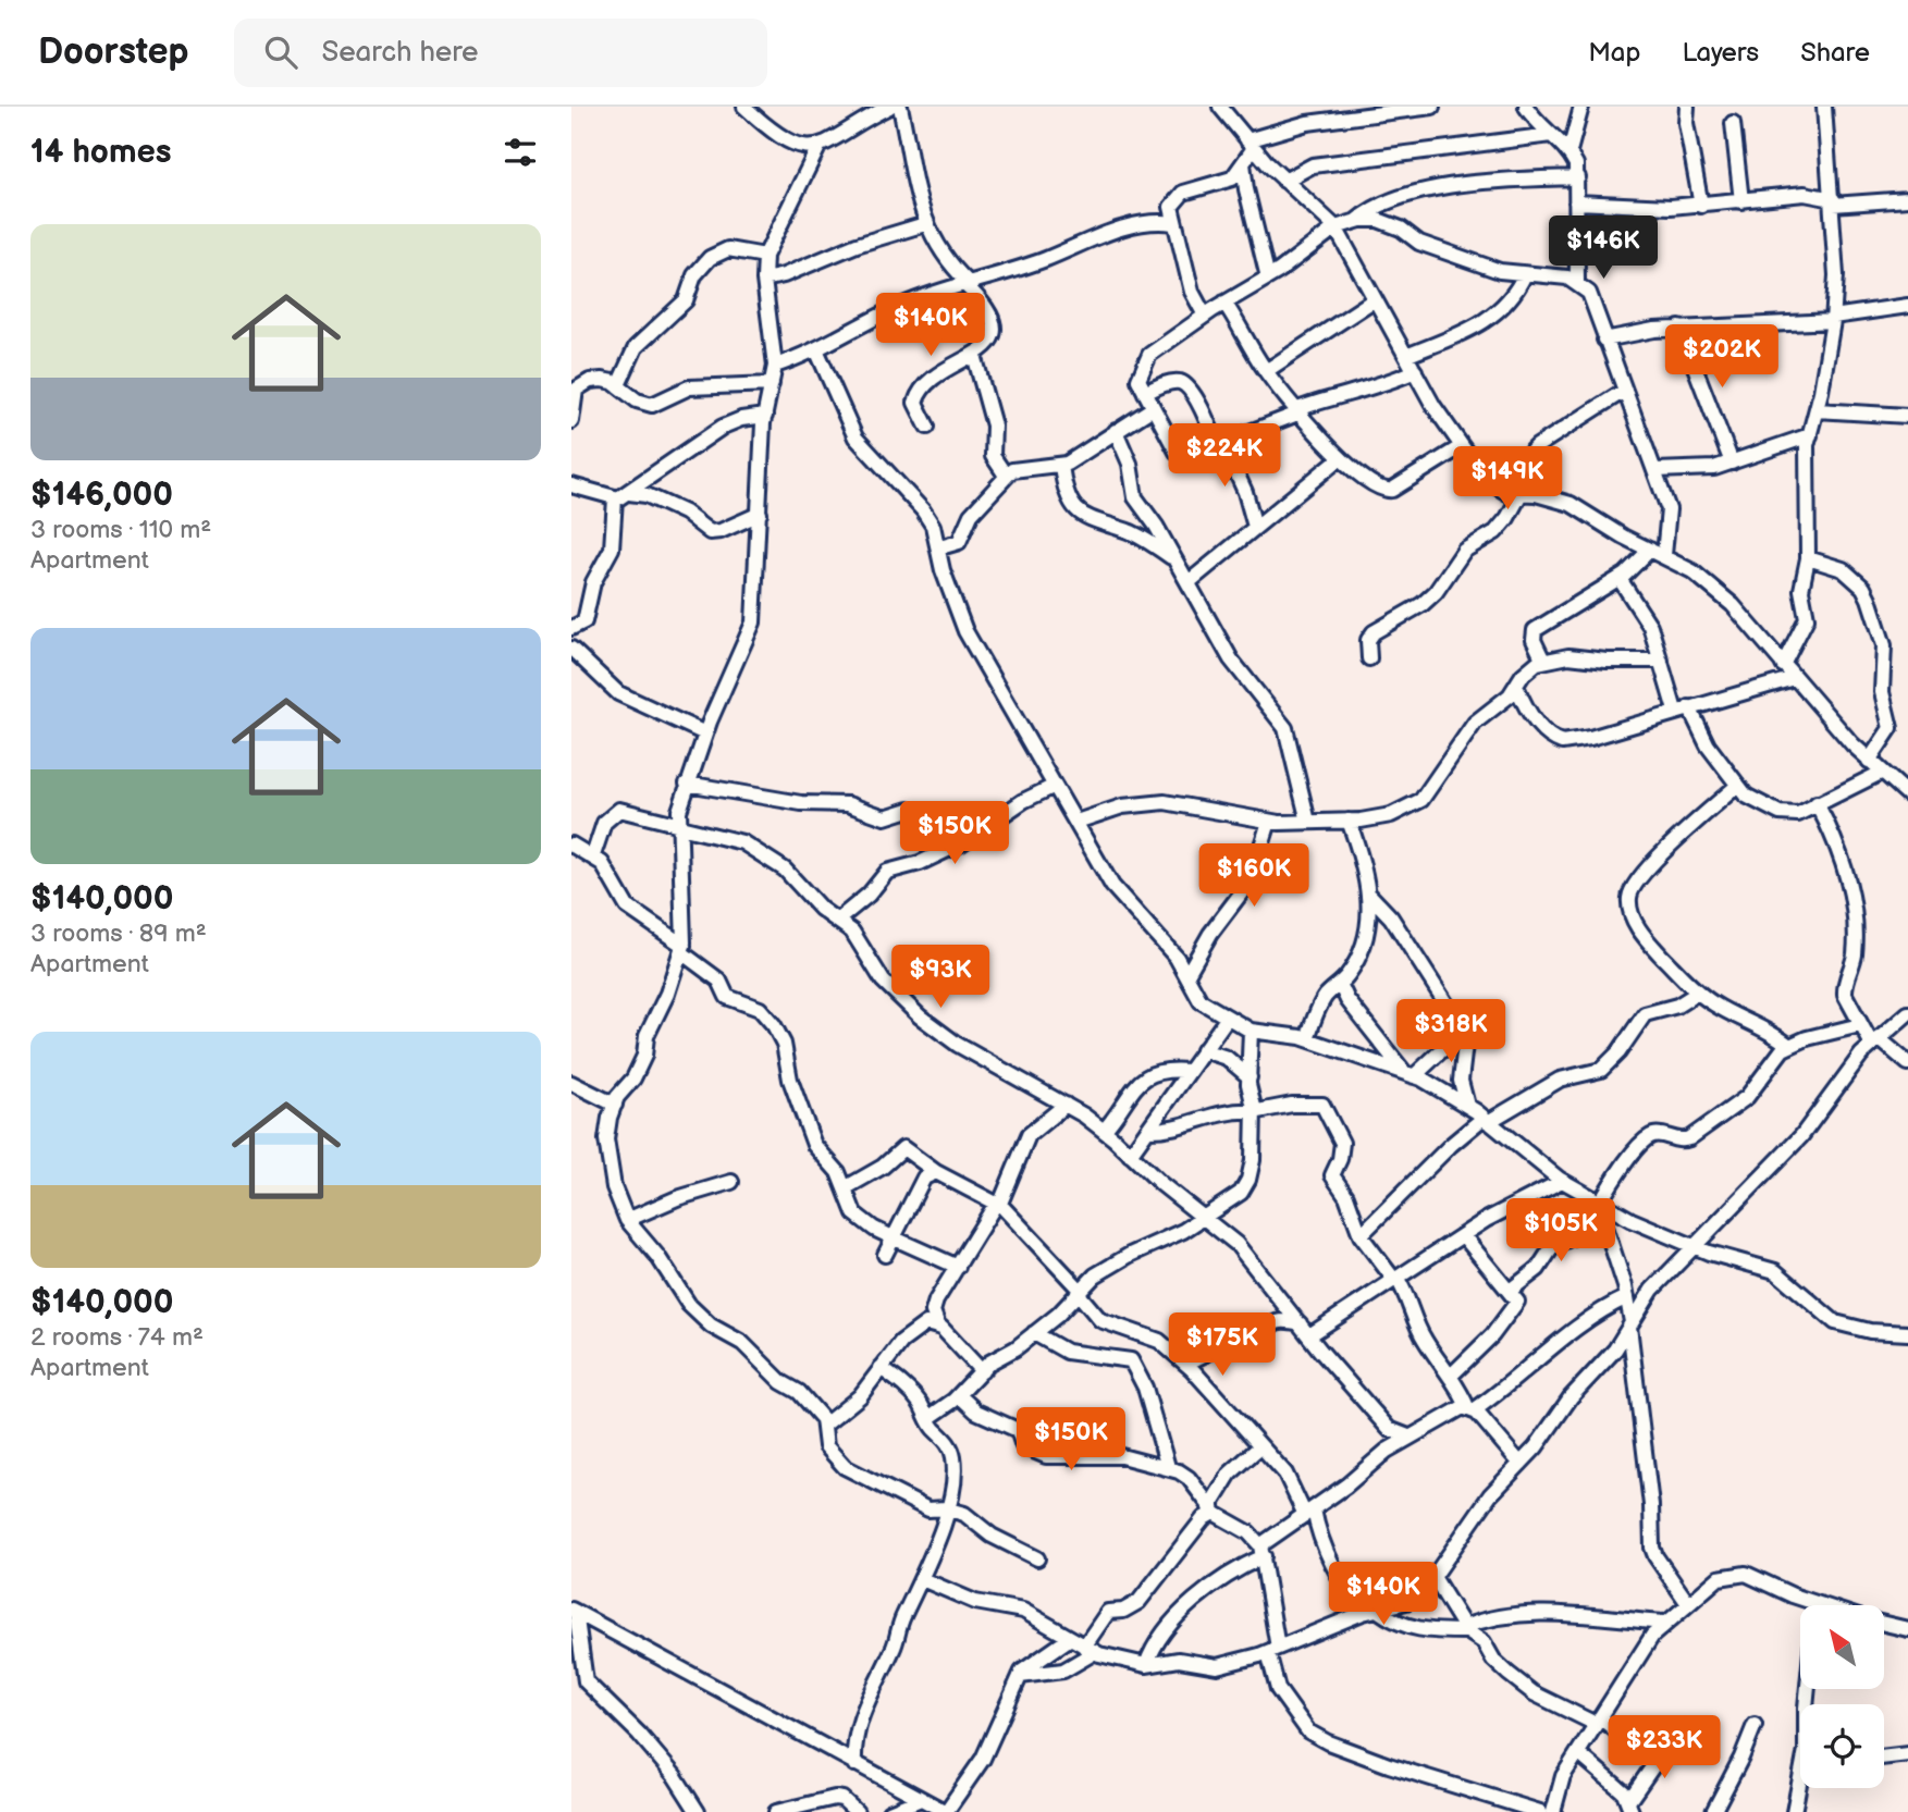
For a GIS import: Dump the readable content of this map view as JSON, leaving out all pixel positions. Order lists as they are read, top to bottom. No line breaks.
{"north":"top left","page":{"header":"Doorstep","search":"Search here","nav":["Map","Layers","Share"],"heading":"14 homes","list":[{"name":"$146,000","note":"3 rooms · 110 m² · Apartment"},{"name":"$140,000","note":"3 rooms · 89 m² · Apartment"},{"name":"$140,000","note":"2 rooms · 74 m² · Apartment"}],"price":["$146K","$140K","$202K","$224K","$149K","$150K","$160K","$93K","$318K","$105K","$175K","$150K","$140K","$233K"]}}
